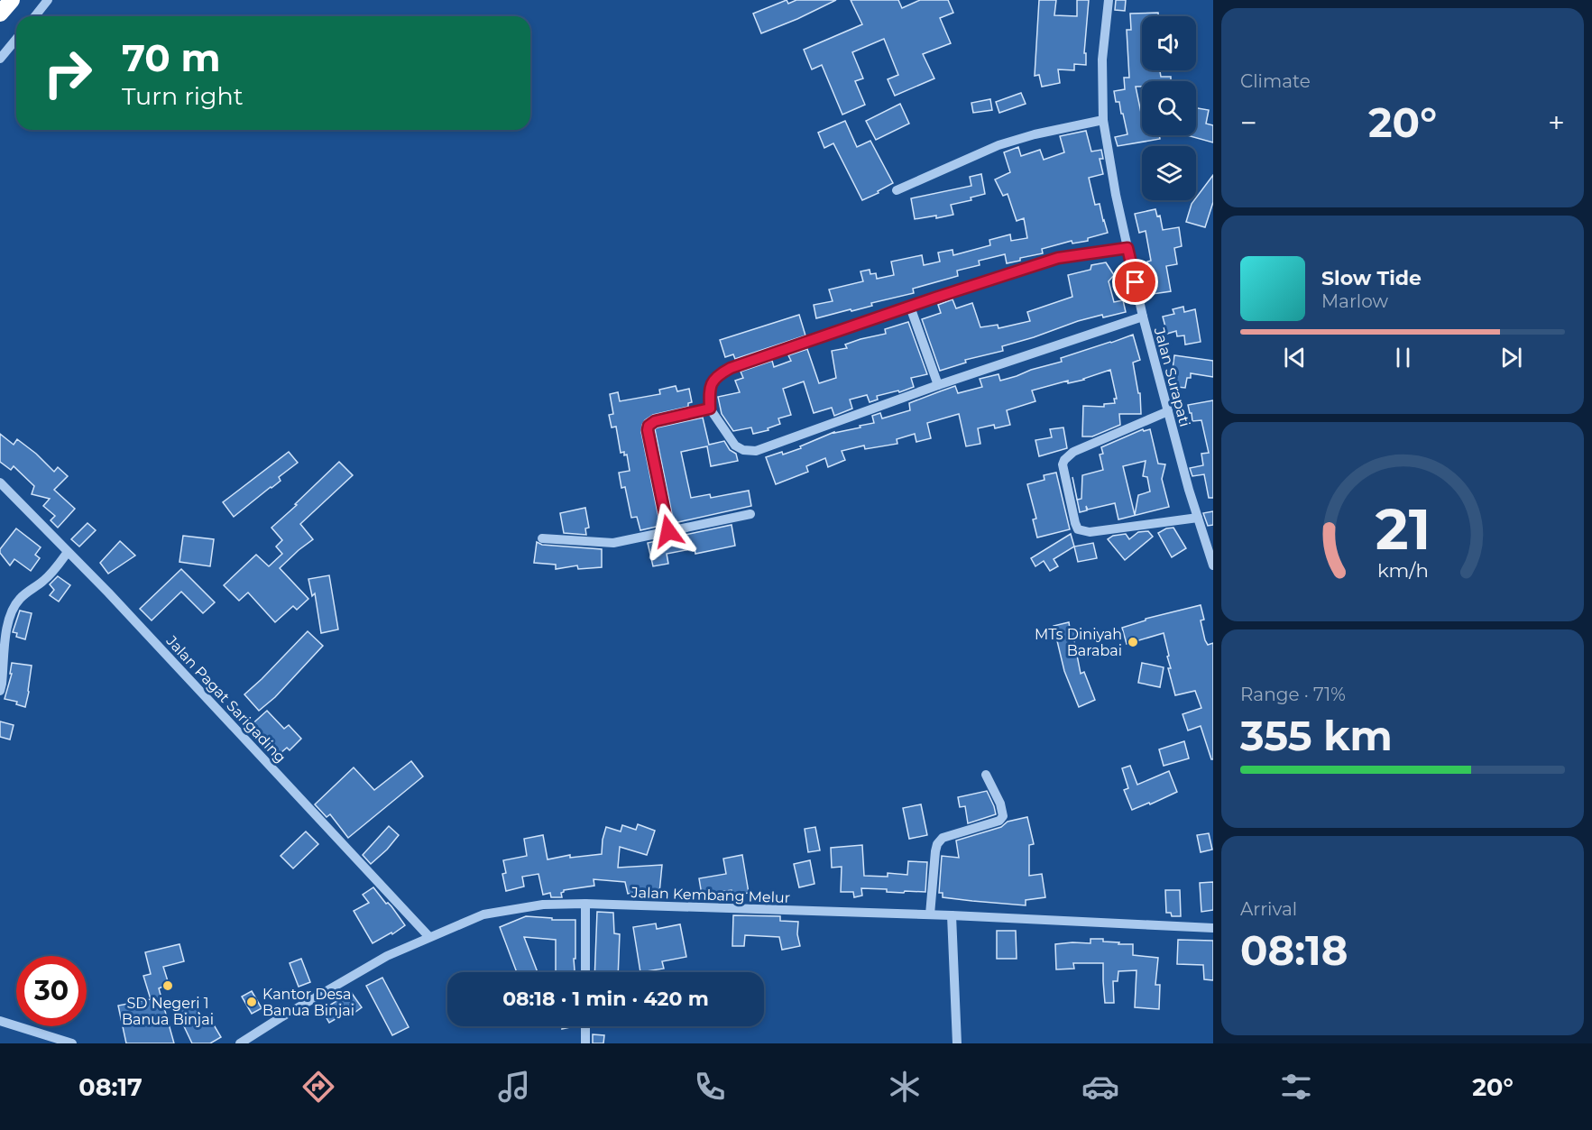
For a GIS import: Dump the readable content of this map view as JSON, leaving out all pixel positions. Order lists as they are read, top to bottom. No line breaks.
{"streets":{"street":["Jalan Surapati","Jalan Pagat Sarigading","Jalan Kembang Melur"]},"crossings":[["Jalan Pagat Sarigading","Jalan Kembang Melur"]],"places":["MTs Diniyah Barabai","SD Negeri 1 Banua Binjai","Kantor Desa Banua Binjai"],"page":{"tile":["Climate",["Range · 71%","355 km"],["Arrival","08:18"]],"turn":["70 m","Turn right"],"heat":["−","20°","+"],"song":["Slow Tide","Marlow"],"limit":"30","trip":"08:18 · 1 min · 420 m","tabs":["08:17","20°"],"gauge":["21","km/h"]}}
